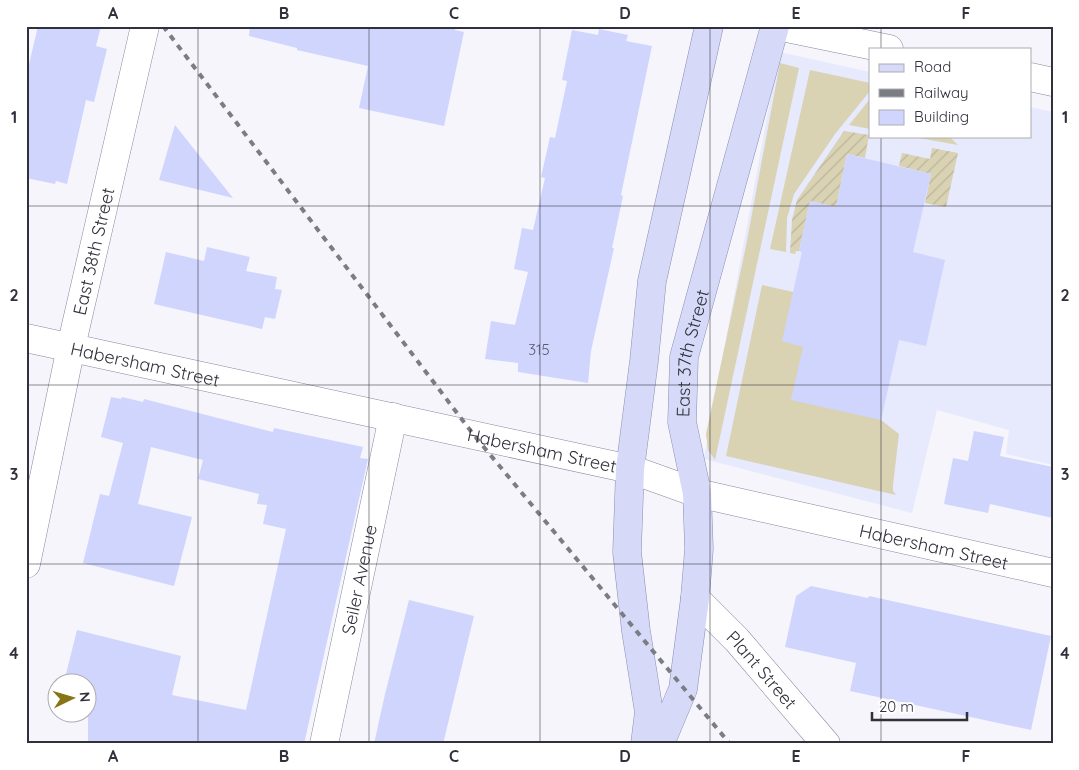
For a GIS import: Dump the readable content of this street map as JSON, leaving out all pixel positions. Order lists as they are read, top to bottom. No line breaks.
{"streets":{"main road":["East 37th Street"],"street":["East 38th Street","Habersham Street","Seiler Avenue","Plant Street"]},"crossings":[["East 38th Street","Habersham Street"],["East 37th Street","Habersham Street"],["East 37th Street","Plant Street"],["Habersham Street","Seiler Avenue"]],"house_numbers":["315"],"legend":["Road","Railway","Building"],"scale_bar":"20 m","north":"right","grid":{"columns":["A","B","C","D","E","F"],"rows":["1","2","3","4"]}}
